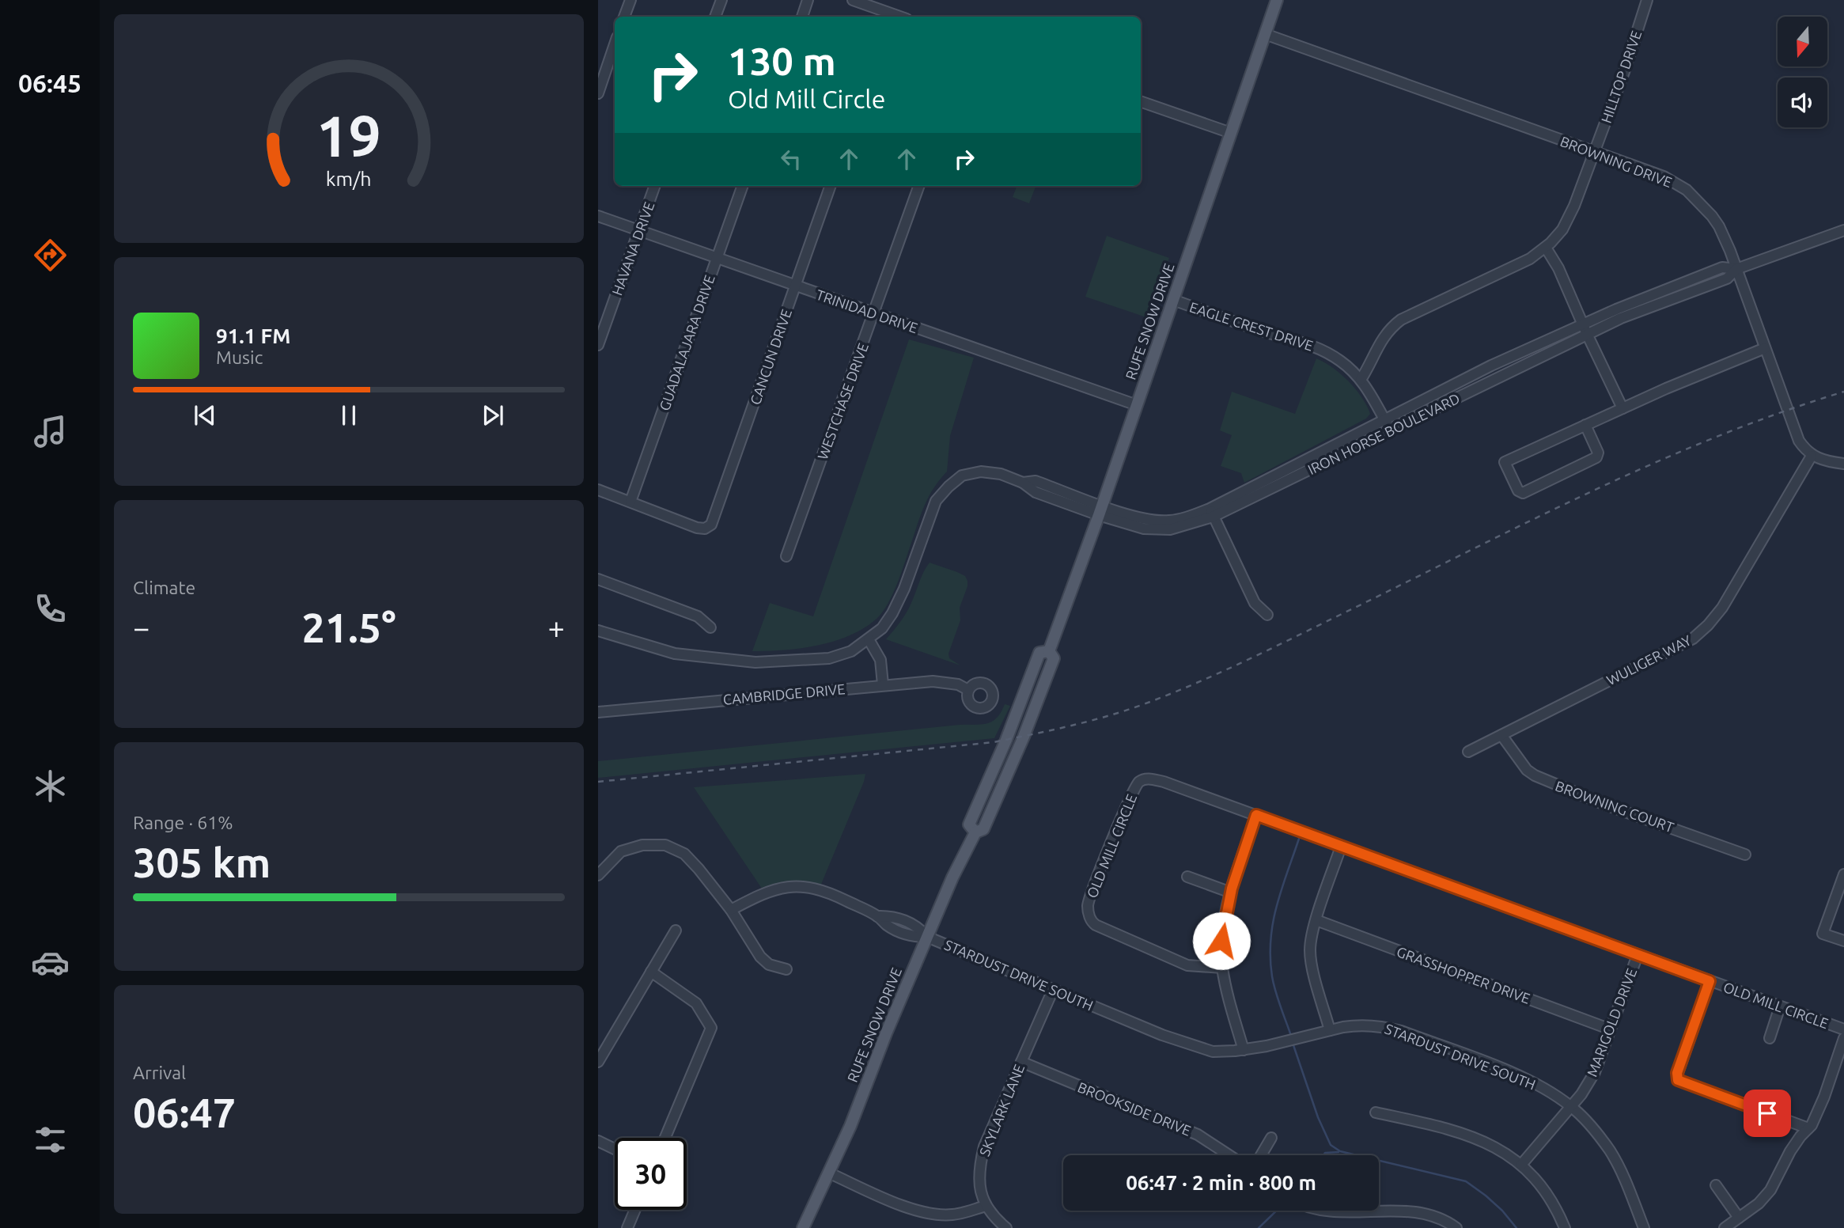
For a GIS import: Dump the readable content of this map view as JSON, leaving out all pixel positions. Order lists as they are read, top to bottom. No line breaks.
{"streets":{"main road":["RUFE SNOW DRIVE"],"street":["HILLTOP DRIVE","BROWNING DRIVE","HAVANA DRIVE","TRINIDAD DRIVE","EAGLE CREST DRIVE","GUADALAJARA DRIVE","CANCUN DRIVE","WESTCHASE DRIVE","IRON HORSE BOULEVARD","WULIGER WAY","CAMBRIDGE DRIVE","BROWNING COURT","OLD MILL CIRCLE","STARDUST DRIVE SOUTH","GRASSHOPPER DRIVE","MARIGOLD DRIVE","BROOKSIDE DRIVE","SKYLARK LANE"]},"crossings":[["HILLTOP DRIVE","BROWNING DRIVE"],["HILLTOP DRIVE","EAGLE CREST DRIVE"],["BROWNING DRIVE","RUFE SNOW DRIVE"],["BROWNING DRIVE","IRON HORSE BOULEVARD"],["BROWNING DRIVE","WULIGER WAY"],["HAVANA DRIVE","TRINIDAD DRIVE"],["TRINIDAD DRIVE","RUFE SNOW DRIVE"],["TRINIDAD DRIVE","GUADALAJARA DRIVE"],["TRINIDAD DRIVE","CANCUN DRIVE"],["TRINIDAD DRIVE","WESTCHASE DRIVE"],["RUFE SNOW DRIVE","EAGLE CREST DRIVE"],["RUFE SNOW DRIVE","IRON HORSE BOULEVARD"],["RUFE SNOW DRIVE","STARDUST DRIVE SOUTH"],["EAGLE CREST DRIVE","IRON HORSE BOULEVARD"],["GUADALAJARA DRIVE","CANCUN DRIVE"],["WULIGER WAY","BROWNING COURT"],["OLD MILL CIRCLE","MARIGOLD DRIVE"],["STARDUST DRIVE SOUTH","MARIGOLD DRIVE"],["STARDUST DRIVE SOUTH","SKYLARK LANE"],["GRASSHOPPER DRIVE","MARIGOLD DRIVE"],["BROOKSIDE DRIVE","SKYLARK LANE"]],"north":"bottom","page":{"tabs":"06:45","turn":["130 m","Old Mill Circle"],"song":["91.1 FM","Music"],"tile":["Climate",["Range · 61%","305 km"],["Arrival","06:47"]],"heat":["−","21.5°","+"],"limit":"30","trip":"06:47 · 2 min · 800 m","gauge":["19","km/h"]}}
